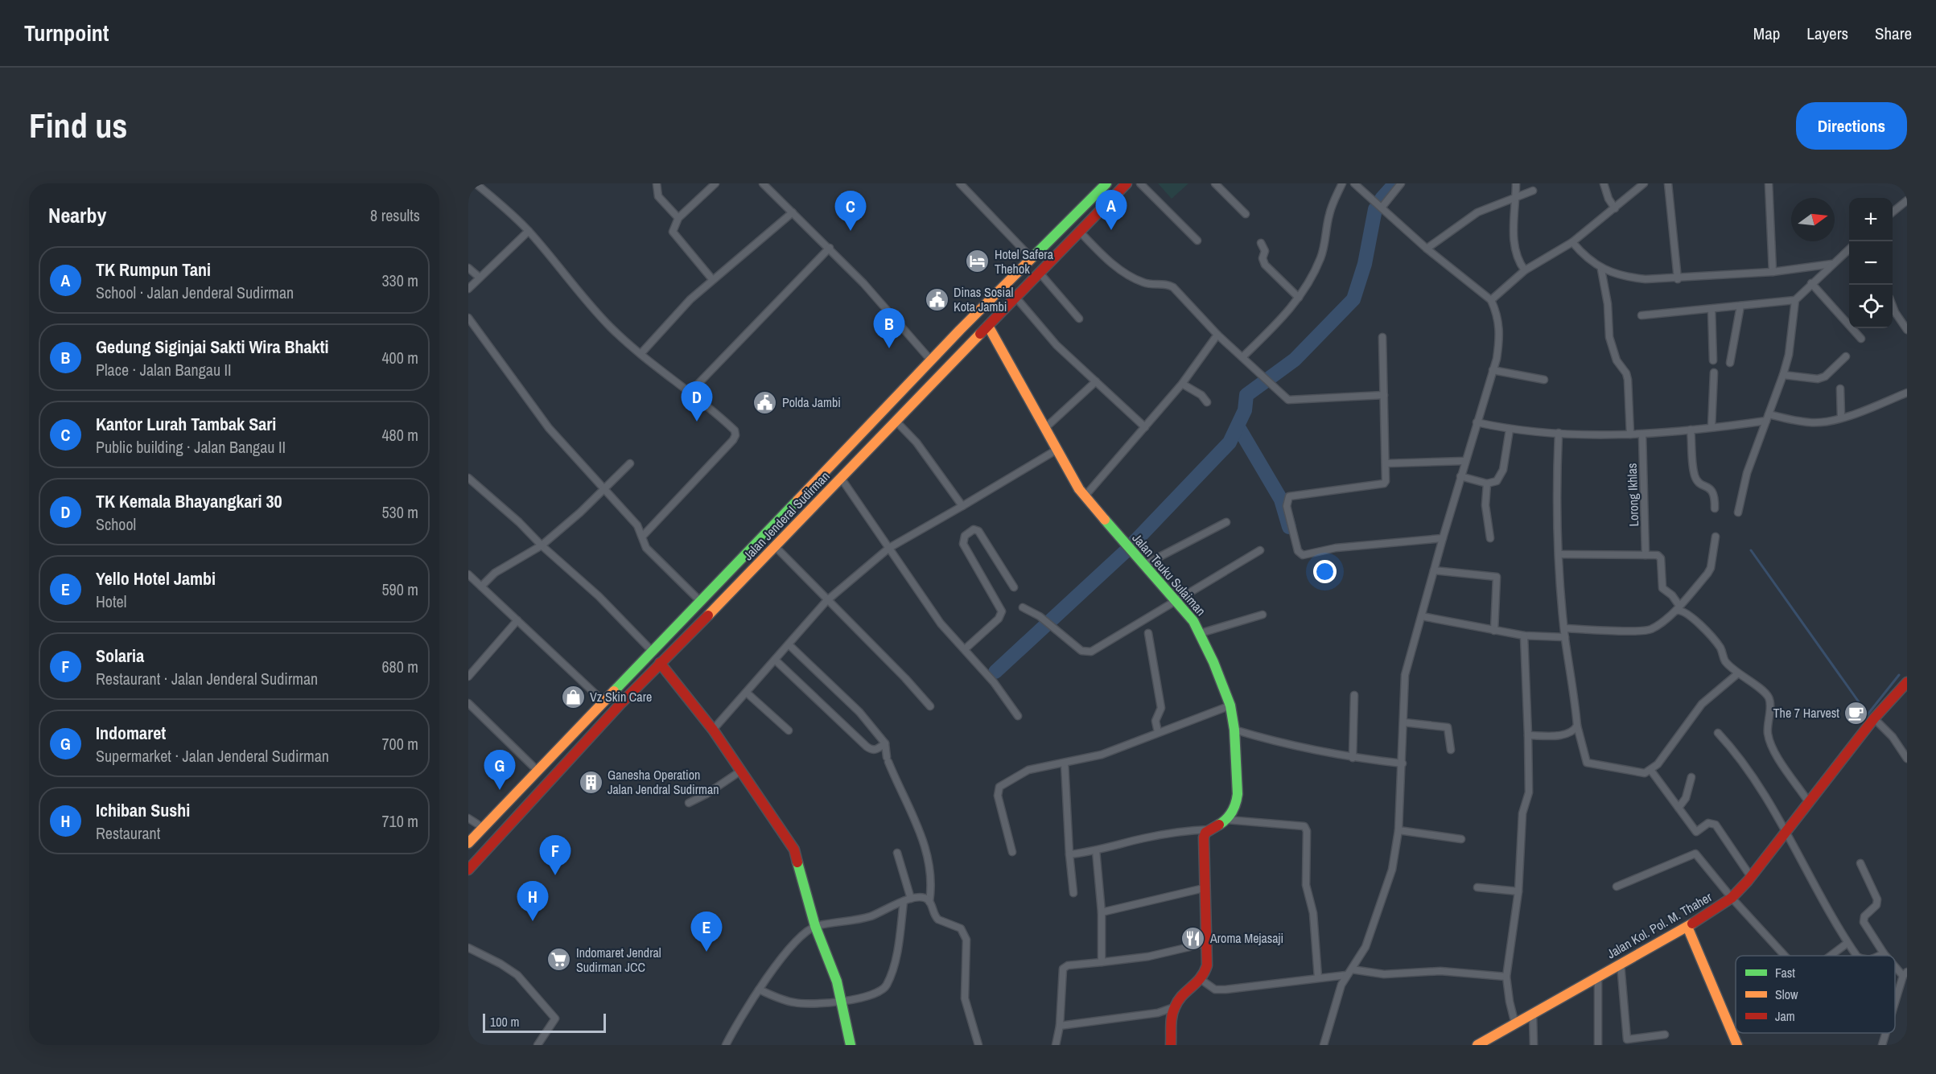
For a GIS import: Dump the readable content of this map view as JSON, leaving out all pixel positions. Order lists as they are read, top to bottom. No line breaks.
{"streets":{"main road":["Jalan Jenderal Sudirman","Jalan Teuku Sulaiman","Jalan Kol. Pol. M. Thaher"],"street":["Lorong Ikhlas"]},"crossings":[["Jalan Jenderal Sudirman","Jalan Teuku Sulaiman"]],"places":{"hotel":["Hotel Safera Thehok"],"public building":["Dinas Sosial Kota Jambi","Polda Jambi"],"shop":["Vz Skin Care"],"cafe":["The 7 Harvest"],"building":["Ganesha Operation Jalan Jendral Sudirman"],"restaurant":["Aroma Mejasaji"],"supermarket":["Indomaret Jendral Sudirman JCC"]},"legend":["Fast","Slow","Jam"],"scale_bar":"100 m","north":"right","page":{"header":"Turnpoint","nav":["Map","Layers","Share"],"buttons":"Directions","title":"Find us","heading":["Nearby","8 results"],"pins":["A","C","B","D","G","F","H","E"],"map_buttons":["+","−"],"list":[{"mark":"A","name":"TK Rumpun Tani","note":"School · Jalan Jenderal Sudirman","value":"330 m"},{"mark":"B","name":"Gedung Siginjai Sakti Wira Bhakti","note":"Place · Jalan Bangau II","value":"400 m"},{"mark":"C","name":"Kantor Lurah Tambak Sari","note":"Public building · Jalan Bangau II","value":"480 m"},{"mark":"D","name":"TK Kemala Bhayangkari 30","note":"School","value":"530 m"},{"mark":"E","name":"Yello Hotel Jambi","note":"Hotel","value":"590 m"},{"mark":"F","name":"Solaria","note":"Restaurant · Jalan Jenderal Sudirman","value":"680 m"},{"mark":"G","name":"Indomaret","note":"Supermarket · Jalan Jenderal Sudirman","value":"700 m"},{"mark":"H","name":"Ichiban Sushi","note":"Restaurant","value":"710 m"}],"scale":"100 m"}}
